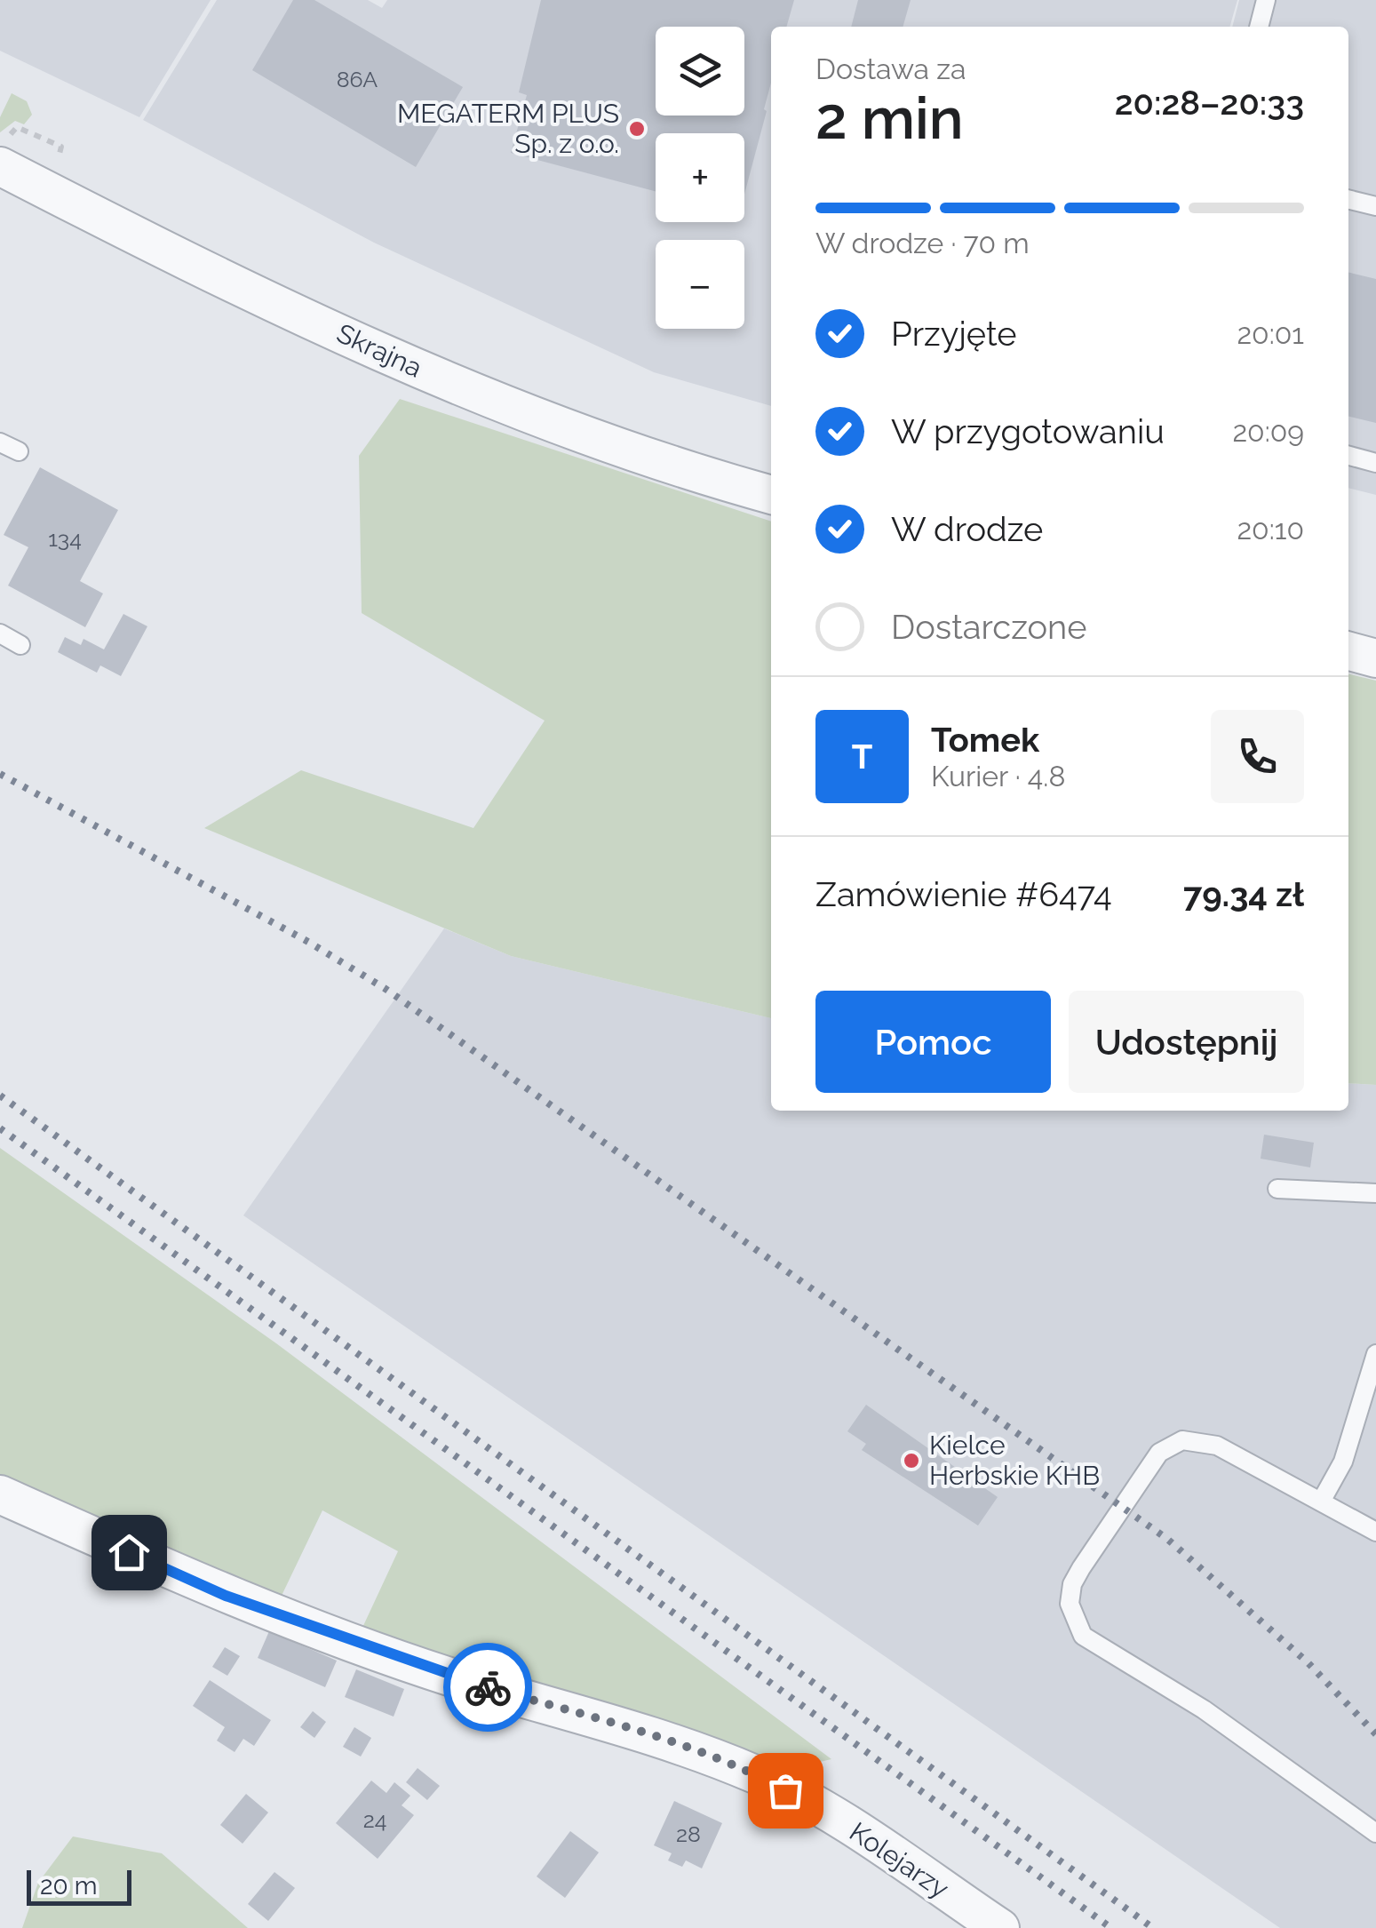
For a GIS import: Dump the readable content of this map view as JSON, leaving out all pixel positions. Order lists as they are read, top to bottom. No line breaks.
{"streets":{"street":["Skrajna","Kolejarzy"]},"places":["MEGATERM PLUS Sp. z o.o.","Kielce Herbskie KHB"],"house_numbers":["86A","134","24","28"],"scale_bar":"20 m","page":{"map_buttons":["+","−"],"heading":["2 min","Dostawa za","20:28–20:33"],"panel":["Tomek","Kurier · 4.8","Zamówienie #6474","79.34 zł"],"bar":"W drodze · 70 m","list":[["Przyjęte","20:01"],["W przygotowaniu","20:09"],["W drodze","20:10"],"Dostarczone"],"round":"T","buttons":["Pomoc","Udostępnij"],"scale":"20 m"}}
